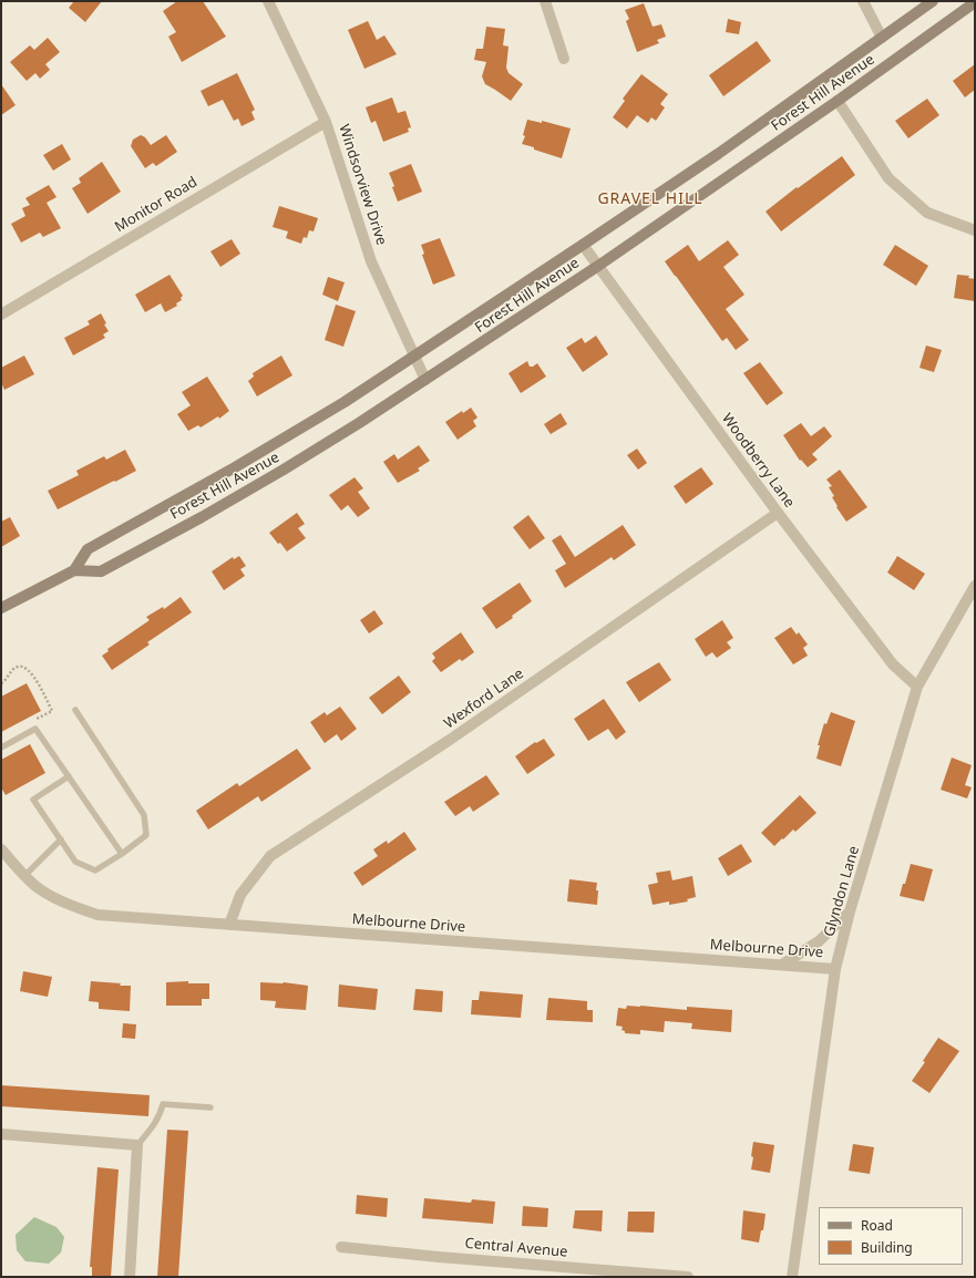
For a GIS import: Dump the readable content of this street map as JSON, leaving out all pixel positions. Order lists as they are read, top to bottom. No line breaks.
{"streets":{"main road":["Forest Hill Avenue"],"street":["Windsorview Drive","Monitor Road","Woodberry Lane","Wexford Lane","Glyndon Lane","Melbourne Drive","Central Avenue"]},"crossings":[["Forest Hill Avenue","Windsorview Drive"],["Forest Hill Avenue","Woodberry Lane"],["Windsorview Drive","Monitor Road"],["Woodberry Lane","Wexford Lane"],["Woodberry Lane","Glyndon Lane"],["Wexford Lane","Melbourne Drive"],["Glyndon Lane","Melbourne Drive"]],"districts":["GRAVEL HILL"],"legend":["Road","Building"]}
